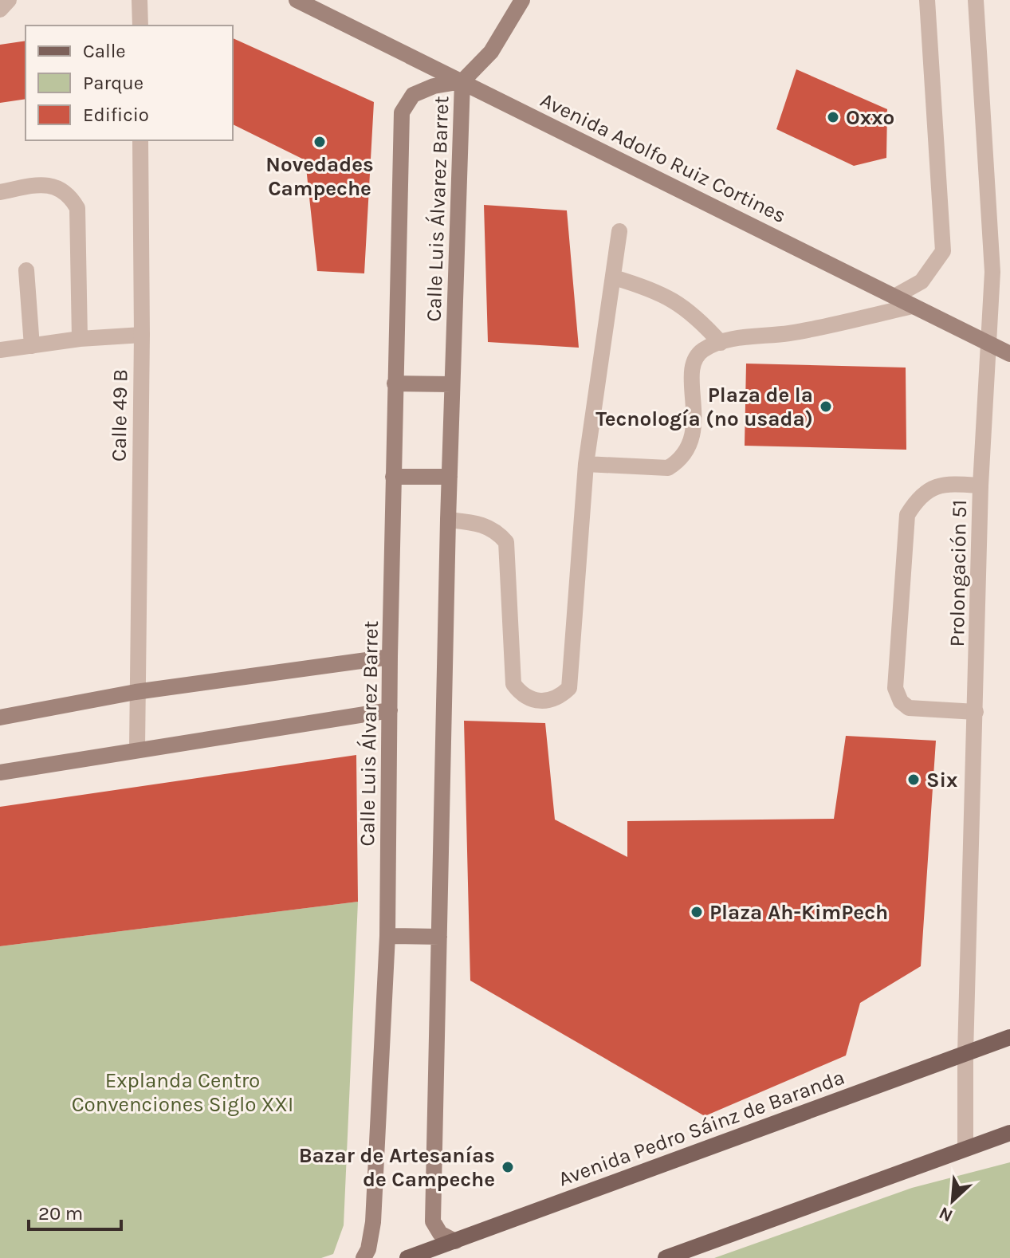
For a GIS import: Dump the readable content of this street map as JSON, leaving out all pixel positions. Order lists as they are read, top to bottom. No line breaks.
{"streets":{"main road":["Avenida Adolfo Ruiz Cortines","Calle Luis Álvarez Barret","Avenida Pedro Sáinz de Baranda"],"street":["Calle 49 B","Prolongación 51"]},"crossings":[["Avenida Adolfo Ruiz Cortines","Calle Luis Álvarez Barret"],["Avenida Adolfo Ruiz Cortines","Prolongación 51"],["Calle Luis Álvarez Barret","Avenida Pedro Sáinz de Baranda"],["Prolongación 51","Avenida Pedro Sáinz de Baranda"]],"parks":["Explanda Centro Convenciones Siglo XXI"],"places":["Oxxo","Novedades Campeche","Plaza de la Tecnología (no usada)","Six","Plaza Ah-KimPech","Bazar de Artesanías de Campeche"],"legend":["Calle","Parque","Edificio"],"scale_bar":"20 m","north":"bottom left"}
